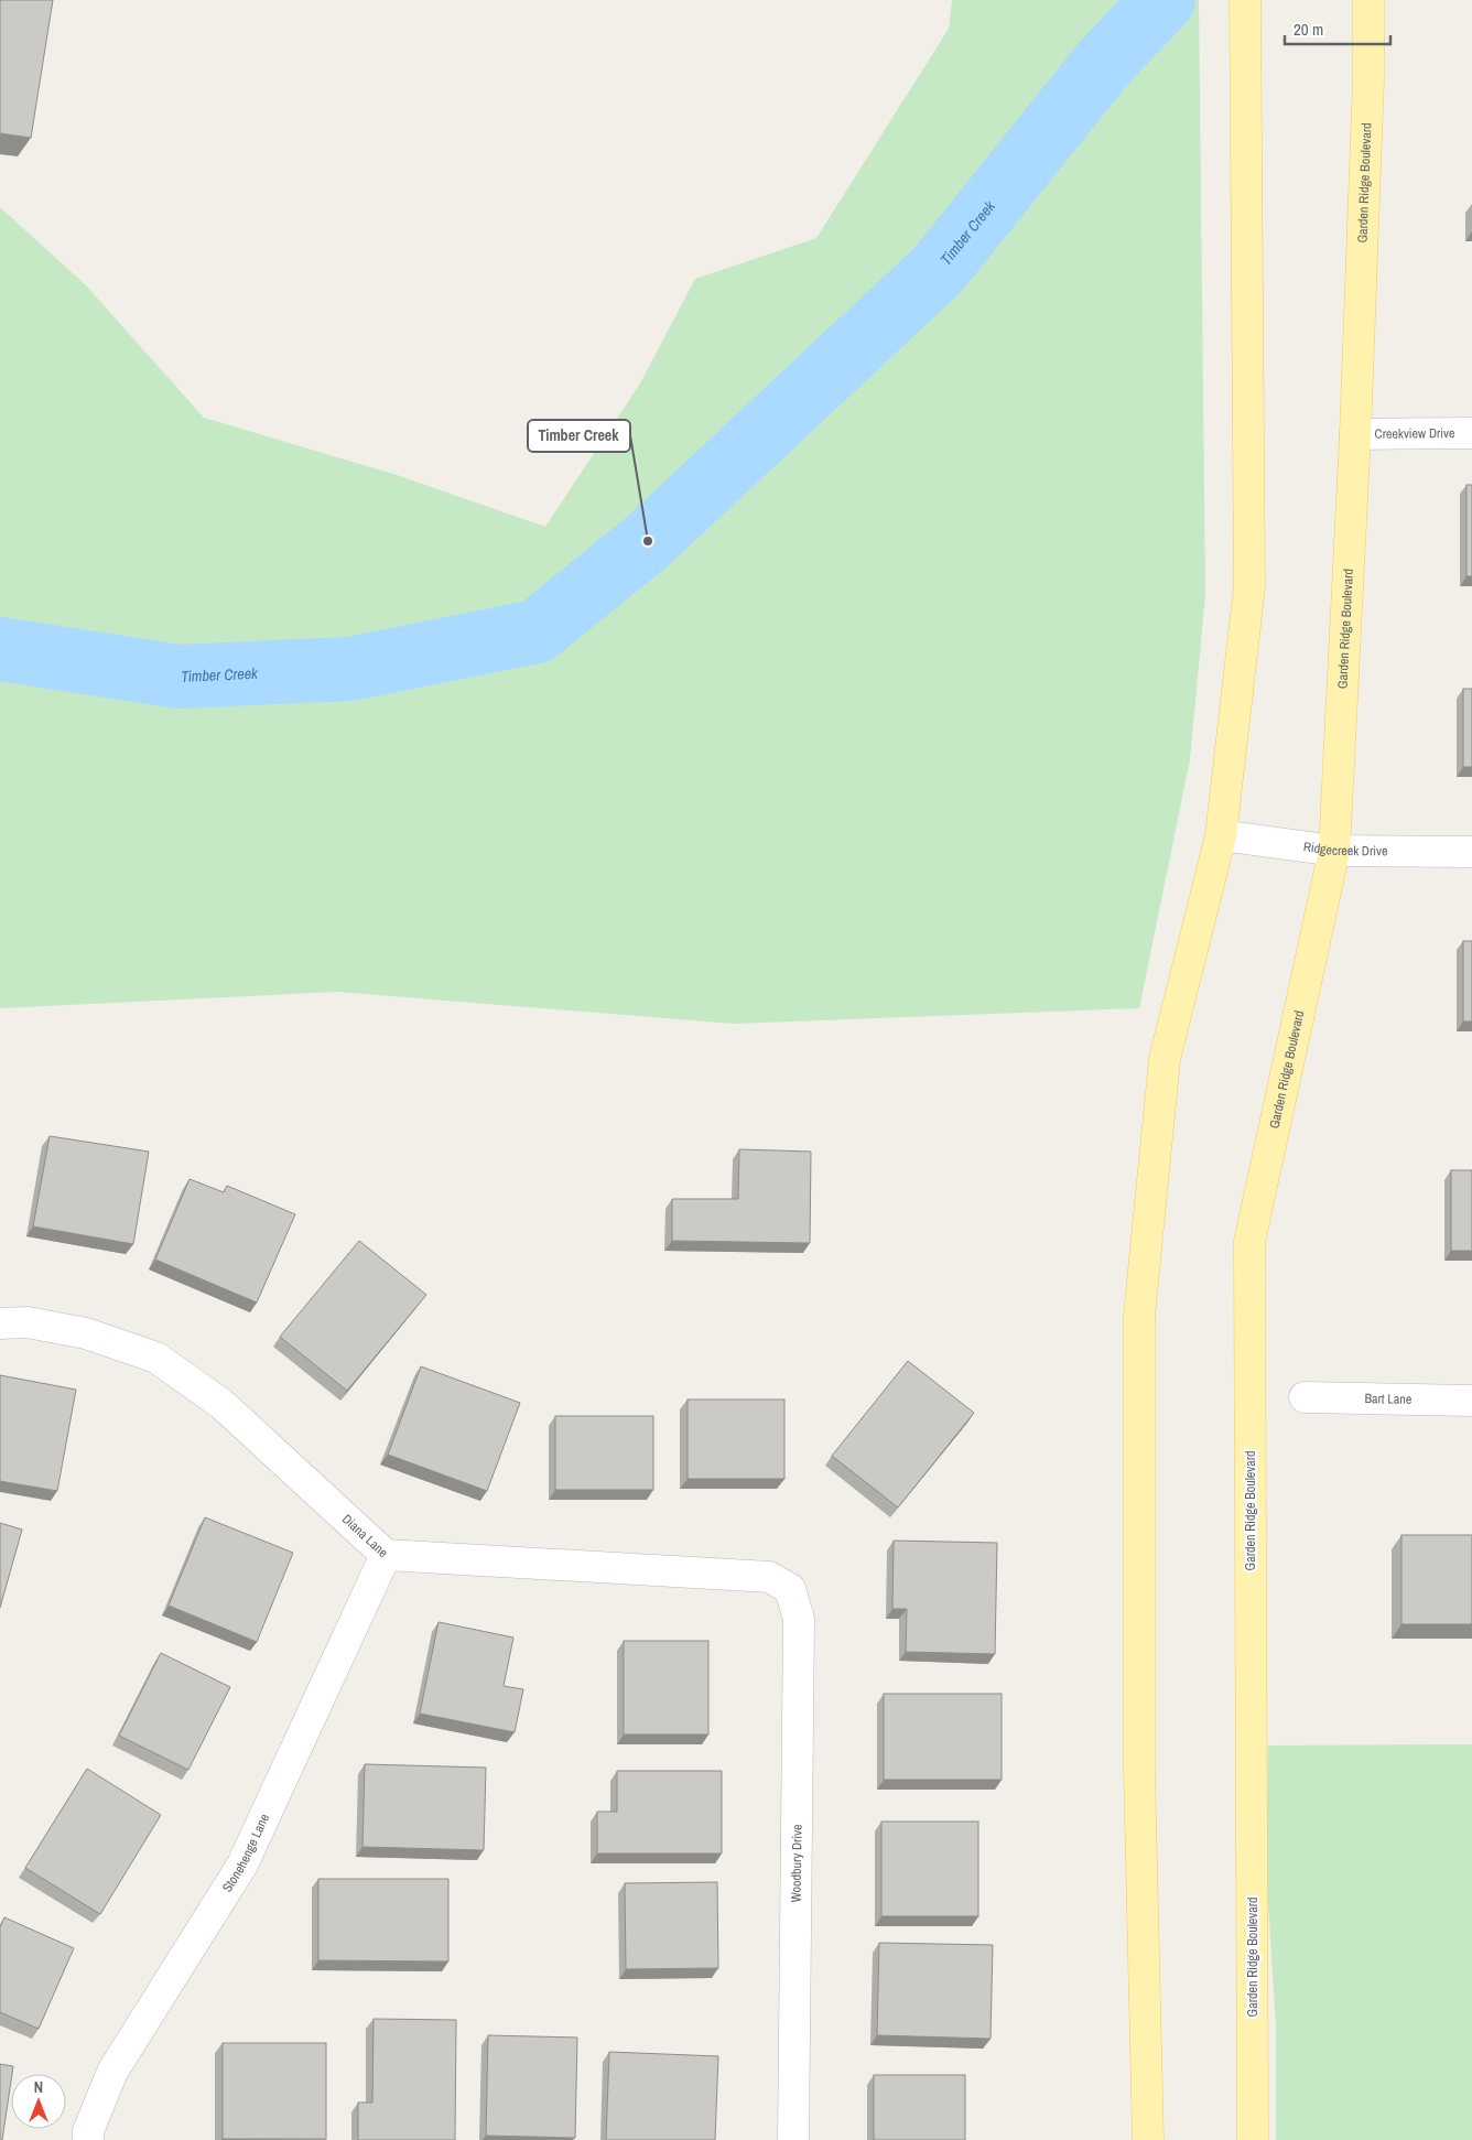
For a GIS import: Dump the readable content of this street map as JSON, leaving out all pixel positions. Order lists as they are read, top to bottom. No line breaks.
{"streets":{"main road":["Garden Ridge Boulevard"],"street":["Creekview Drive","Ridgecreek Drive","Bart Lane","Diana Lane","Stonehenge Lane","Woodbury Drive"]},"crossings":[["Garden Ridge Boulevard","Creekview Drive"],["Garden Ridge Boulevard","Ridgecreek Drive"],["Diana Lane","Stonehenge Lane"],["Diana Lane","Woodbury Drive"]],"water":["Timber Creek"],"places":["Timber Creek"],"scale_bar":"20 m","north":"top"}
